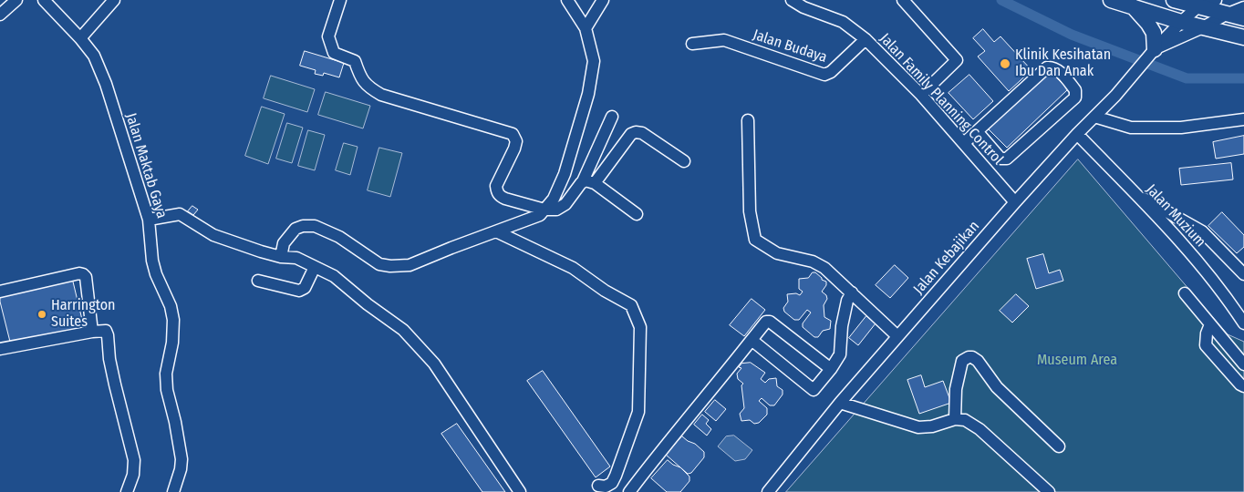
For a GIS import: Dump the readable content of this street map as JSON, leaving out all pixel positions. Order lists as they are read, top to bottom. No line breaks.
{"streets":{"street":["Jalan Budaya","Jalan Family Planning Control","Jalan Maktab Gaya","Jalan Muzium","Jalan Kebajikan"]},"crossings":[["Jalan Budaya","Jalan Family Planning Control"],["Jalan Family Planning Control","Jalan Kebajikan"],["Jalan Muzium","Jalan Kebajikan"]],"parks":["Museum Area"],"places":["Klinik Kesihatan Ibu Dan Anak","Harrington Suites"]}
